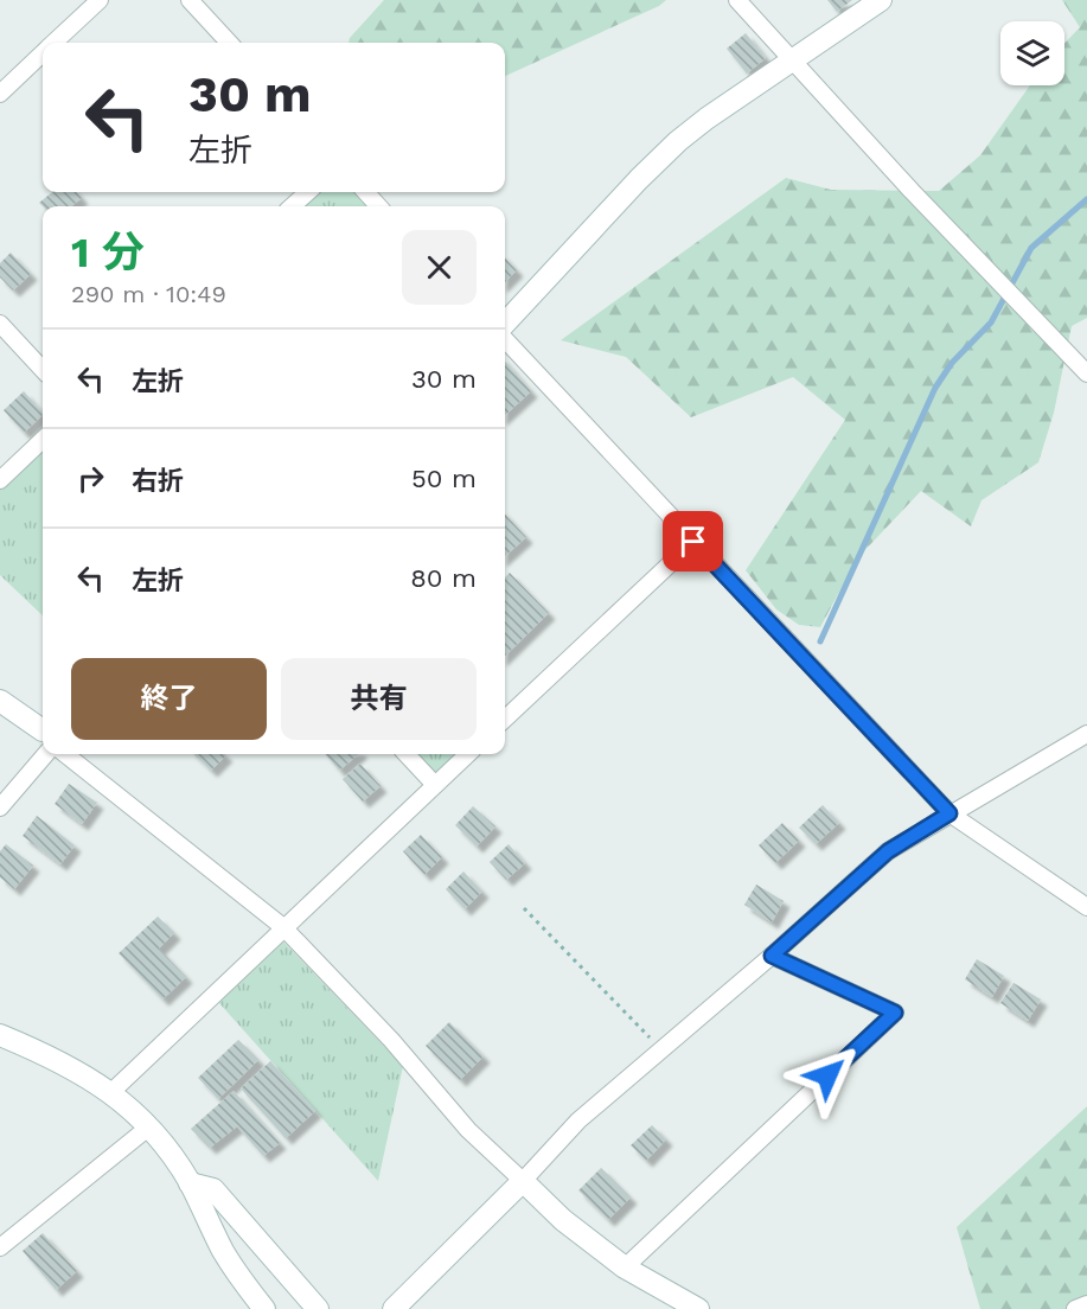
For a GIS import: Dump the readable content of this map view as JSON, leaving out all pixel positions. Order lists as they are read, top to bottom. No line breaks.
{"page":{"turn":["30 m","左折"],"heading":["1 分","290 m · 10:49"],"list":[{"name":"左折","value":"30 m"},{"name":"右折","value":"50 m"},{"name":"左折","value":"80 m"}],"buttons":["終了","共有"]}}
